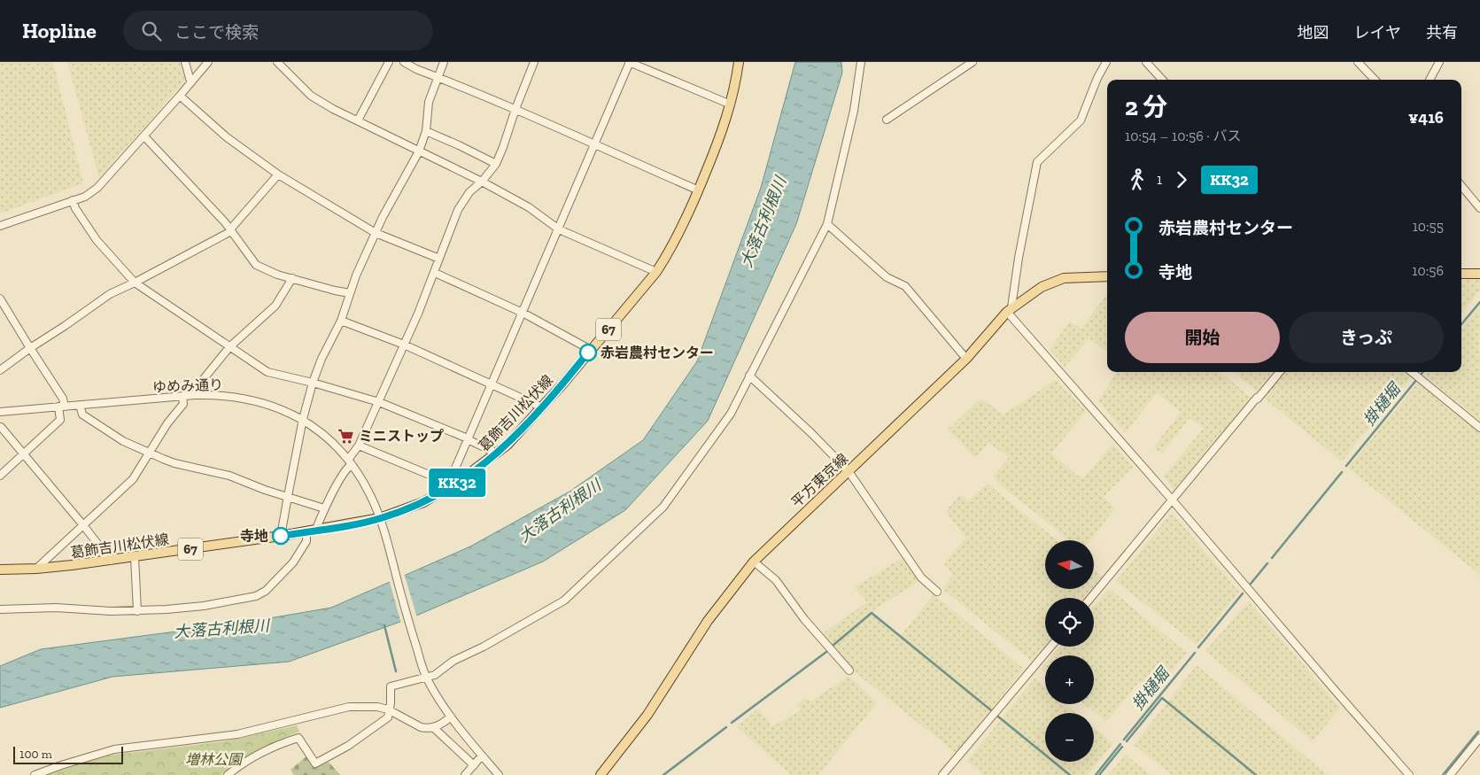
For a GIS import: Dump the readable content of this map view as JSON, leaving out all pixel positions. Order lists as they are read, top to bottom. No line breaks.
{"streets":{"main road":["67","葛飾吉川松伏線","平方東京線"],"street":["ゆめみ通り"]},"crossings":[["ゆめみ通り","葛飾吉川松伏線"]],"water":["大落古利根川","掛樋堀"],"parks":["増林公園"],"places":{"other":["赤岩農村センター","寺地"],"supermarket":["ミニストップ"]},"lines":["bus line KK32"],"scale_bar":"100 m","north":"left","page":{"header":"Hopline","search":"ここで検索","nav":["地図","レイヤ","共有"],"on_map":"KK32","heading":["2 分","10:54 – 10:56 · バス","¥416"],"legs":["1","KK32"],"list":[{"name":"赤岩農村センター","value":"10:55"},{"name":"寺地","value":"10:56"}],"buttons":["開始","きっぷ"],"map_buttons":["+","−"],"scale":"100 m"}}
